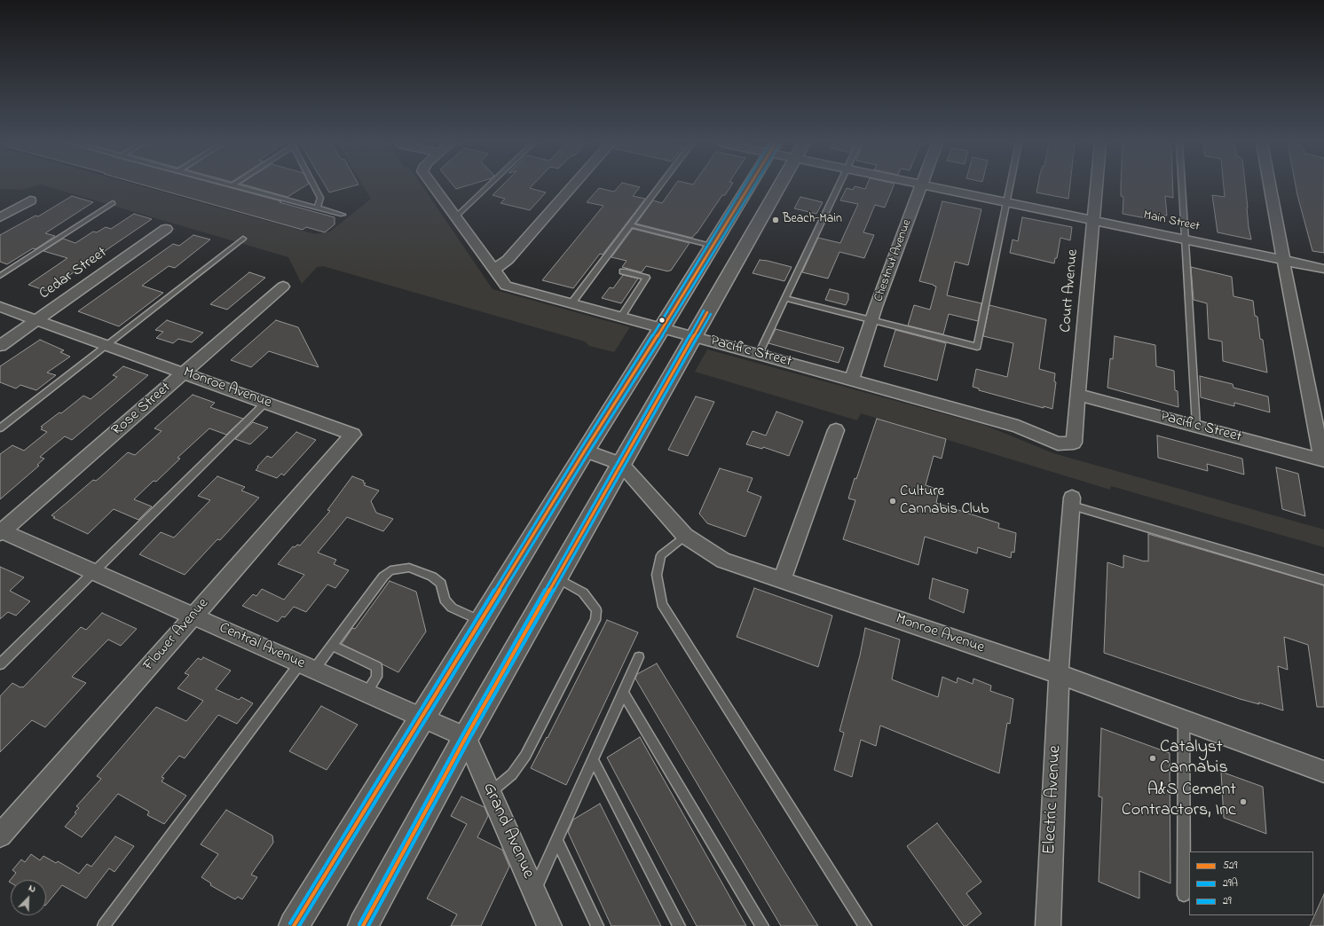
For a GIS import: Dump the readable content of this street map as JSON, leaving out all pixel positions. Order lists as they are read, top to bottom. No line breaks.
{"streets":{"street":["Main Street","Chestnut Avenue","Cedar Street","Court Avenue","Pacific Street","Monroe Avenue","Rose Street","Flower Avenue","Central Avenue","Electric Avenue","Grand Avenue"]},"crossings":[["Main Street","Court Avenue"],["Chestnut Avenue","Pacific Street"],["Cedar Street","Monroe Avenue"],["Court Avenue","Pacific Street"],["Monroe Avenue","Rose Street"],["Monroe Avenue","Flower Avenue"],["Monroe Avenue","Electric Avenue"],["Rose Street","Central Avenue"],["Flower Avenue","Central Avenue"],["Central Avenue","Grand Avenue"]],"places":["Beach-Main","Culture Cannabis Club","Catalyst Cannabis","A&S Cement Contractors, Inc"],"lines":["transit line 529","transit line 29A","transit line 29"],"legend":["529","29A","29"],"north":"top right"}
